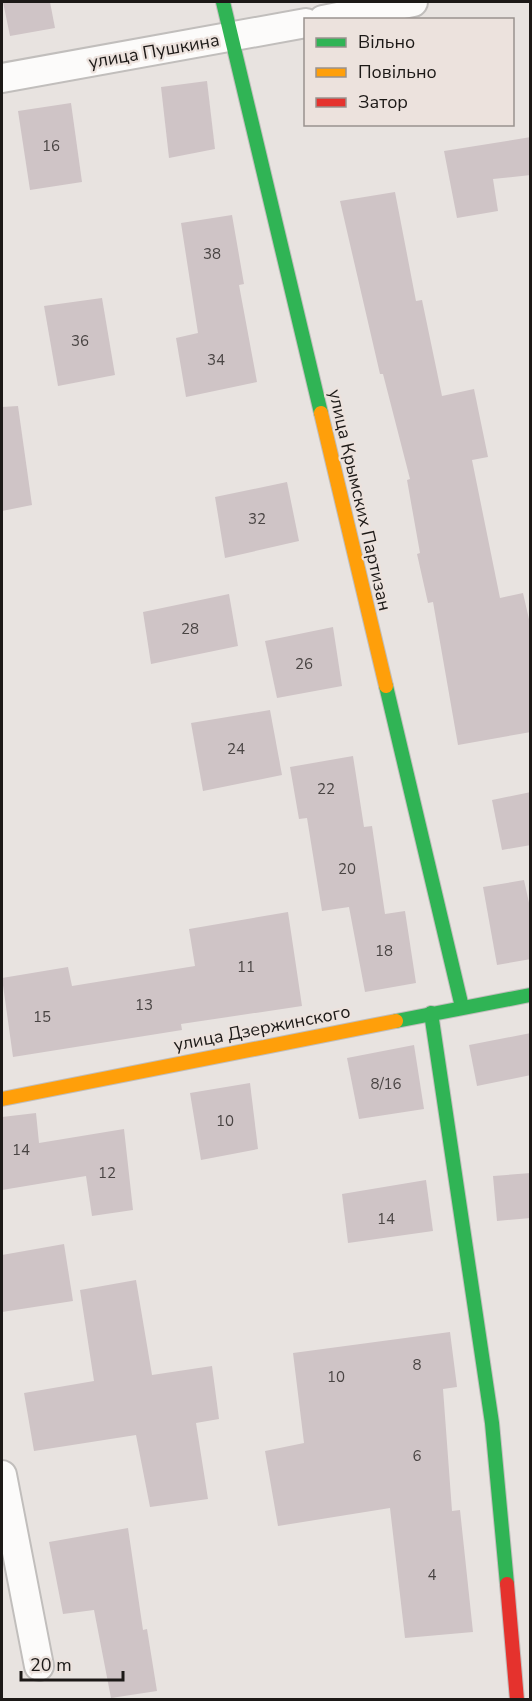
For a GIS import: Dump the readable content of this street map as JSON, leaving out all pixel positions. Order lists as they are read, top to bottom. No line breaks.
{"streets":{"street":["улица Пушкина","улица Крымских Партизан","улица Дзержинского"]},"crossings":[["улица Пушкина","улица Крымских Партизан"],["улица Крымских Партизан","улица Дзержинского"]],"house_numbers":["16","38","36","34","32","28","26","24","22","20","18","11","13","15","8/16","10","14","12","14","8","10","6","4"],"legend":["Вільно","Повільно","Затор"],"scale_bar":"20 m"}
